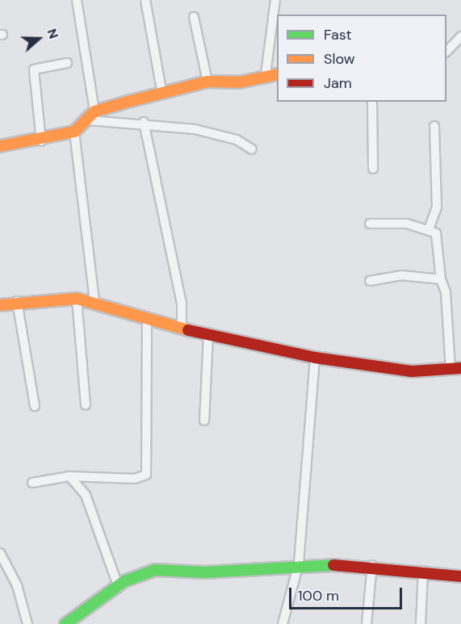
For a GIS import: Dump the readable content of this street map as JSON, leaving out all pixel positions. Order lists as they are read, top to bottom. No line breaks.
{"legend":["Fast","Slow","Jam"],"scale_bar":"100 m","north":"right"}
